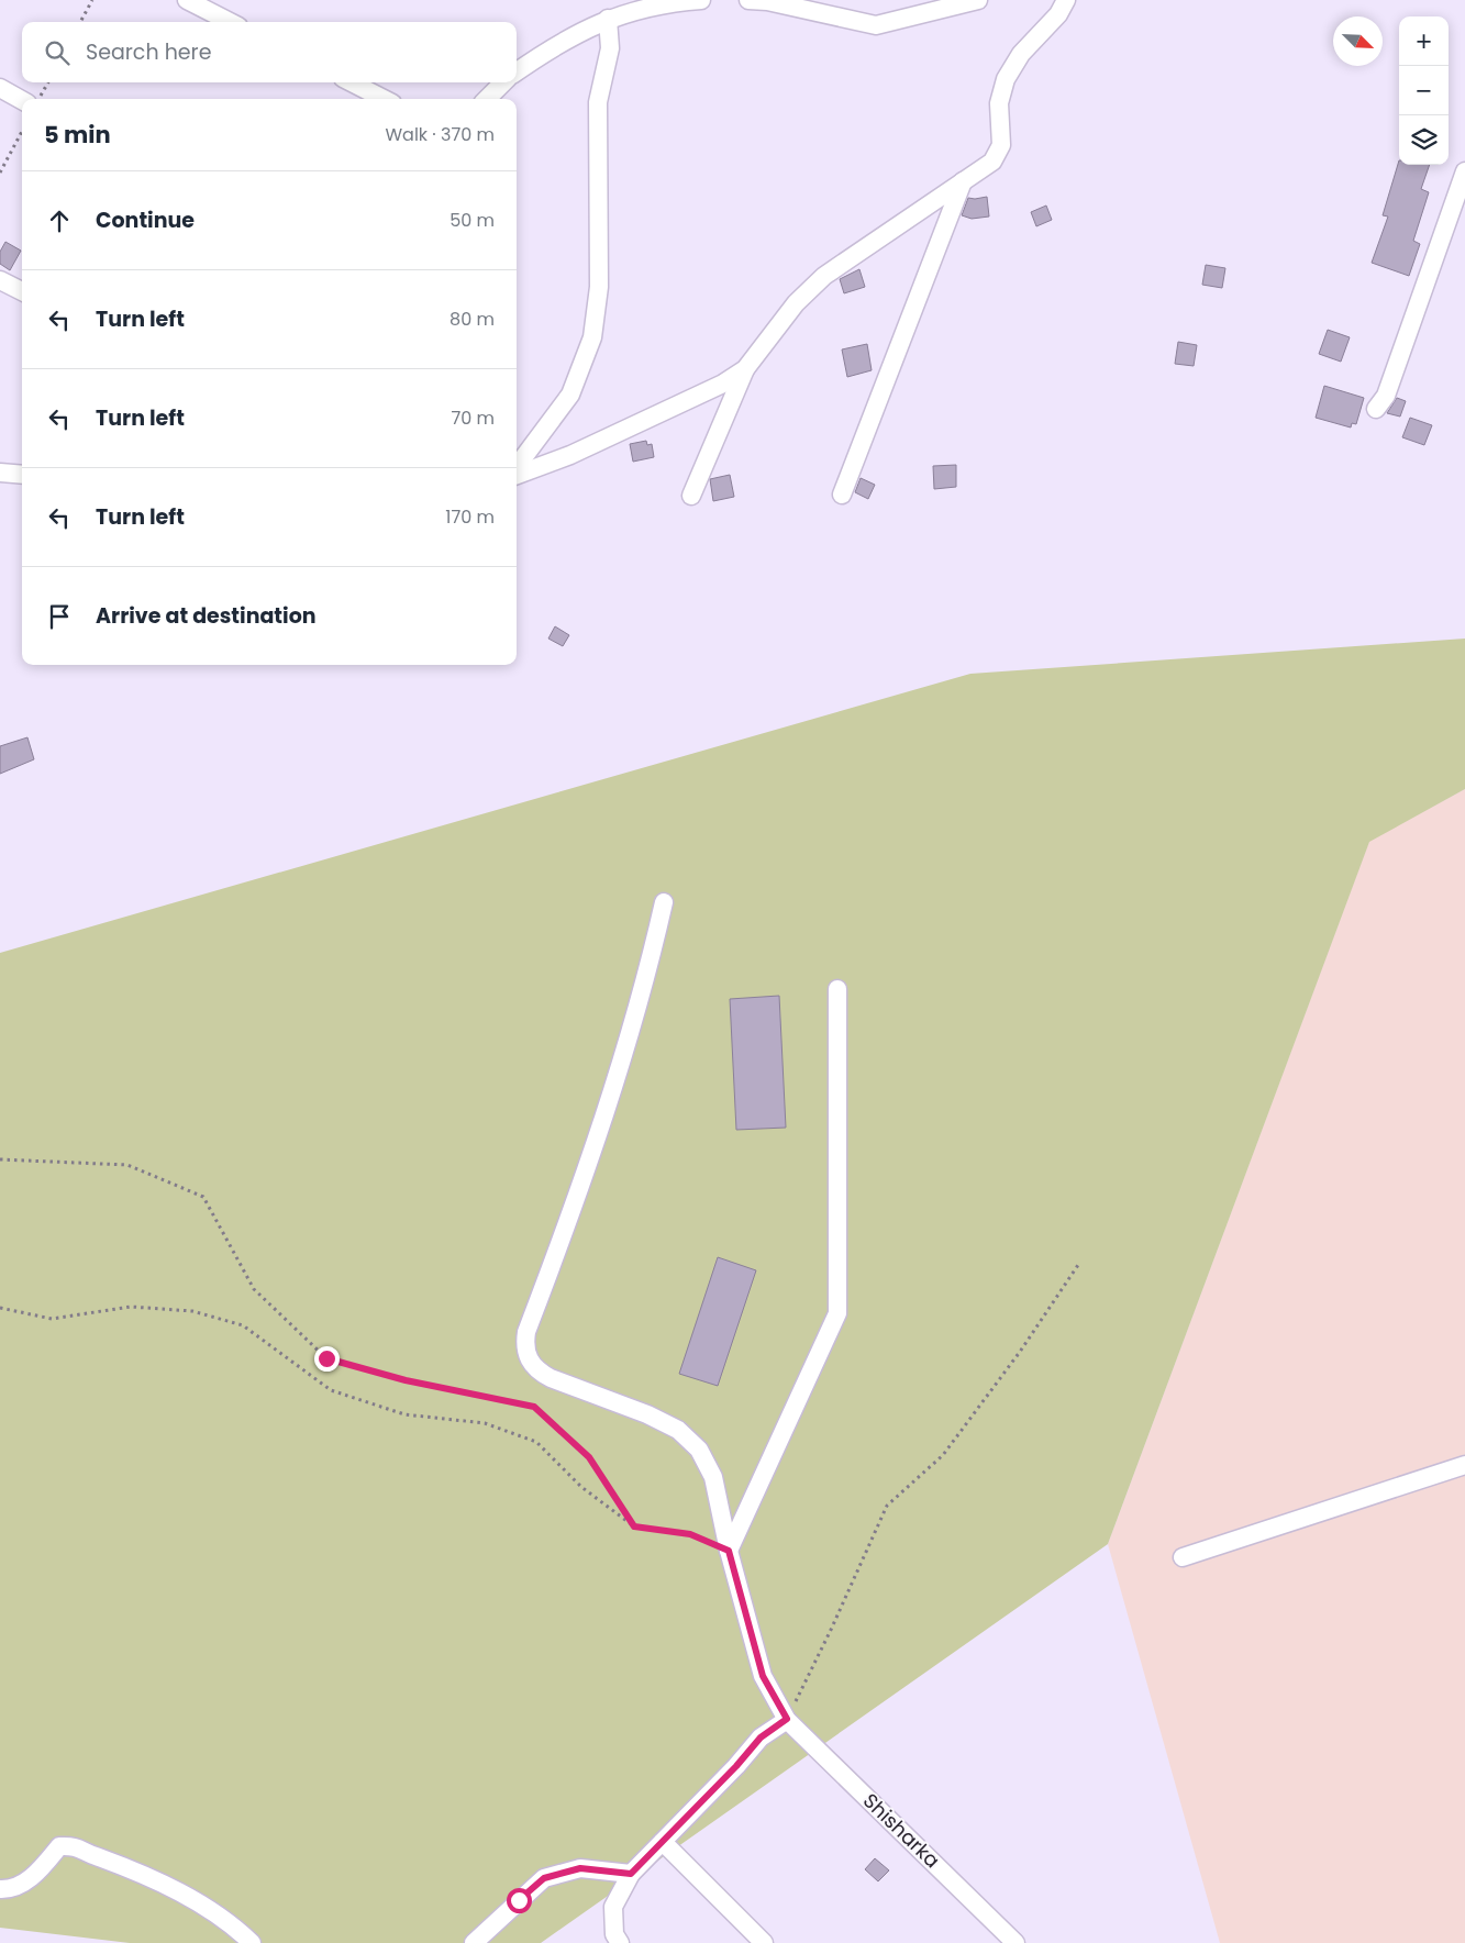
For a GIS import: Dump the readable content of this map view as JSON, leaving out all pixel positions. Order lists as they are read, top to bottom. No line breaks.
{"streets":{"street":["Shisharka"]},"north":"bottom right","page":{"map_buttons":["+","−"],"search":"Search here","heading":["5 min","Walk · 370 m"],"list":[["Continue","50 m"],["Turn left","80 m"],["Turn left","70 m"],["Turn left","170 m"],"Arrive at destination"]}}
